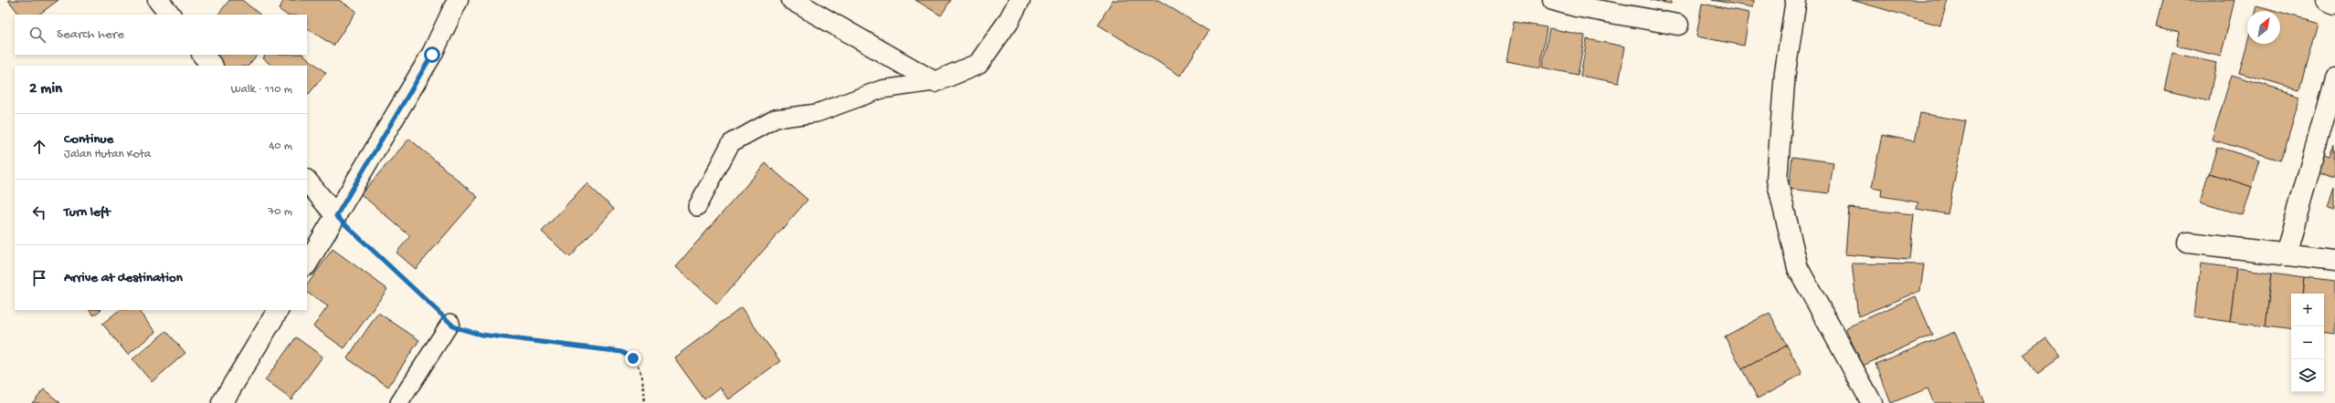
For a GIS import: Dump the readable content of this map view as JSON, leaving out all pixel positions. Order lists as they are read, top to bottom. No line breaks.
{"north":"top right","page":{"search":"Search here","heading":["2 min","Walk · 110 m"],"list":[["Continue","Jalan Hutan Kota","40 m"],["Turn left","70 m"],"Arrive at destination"],"map_buttons":["+","−"]}}
